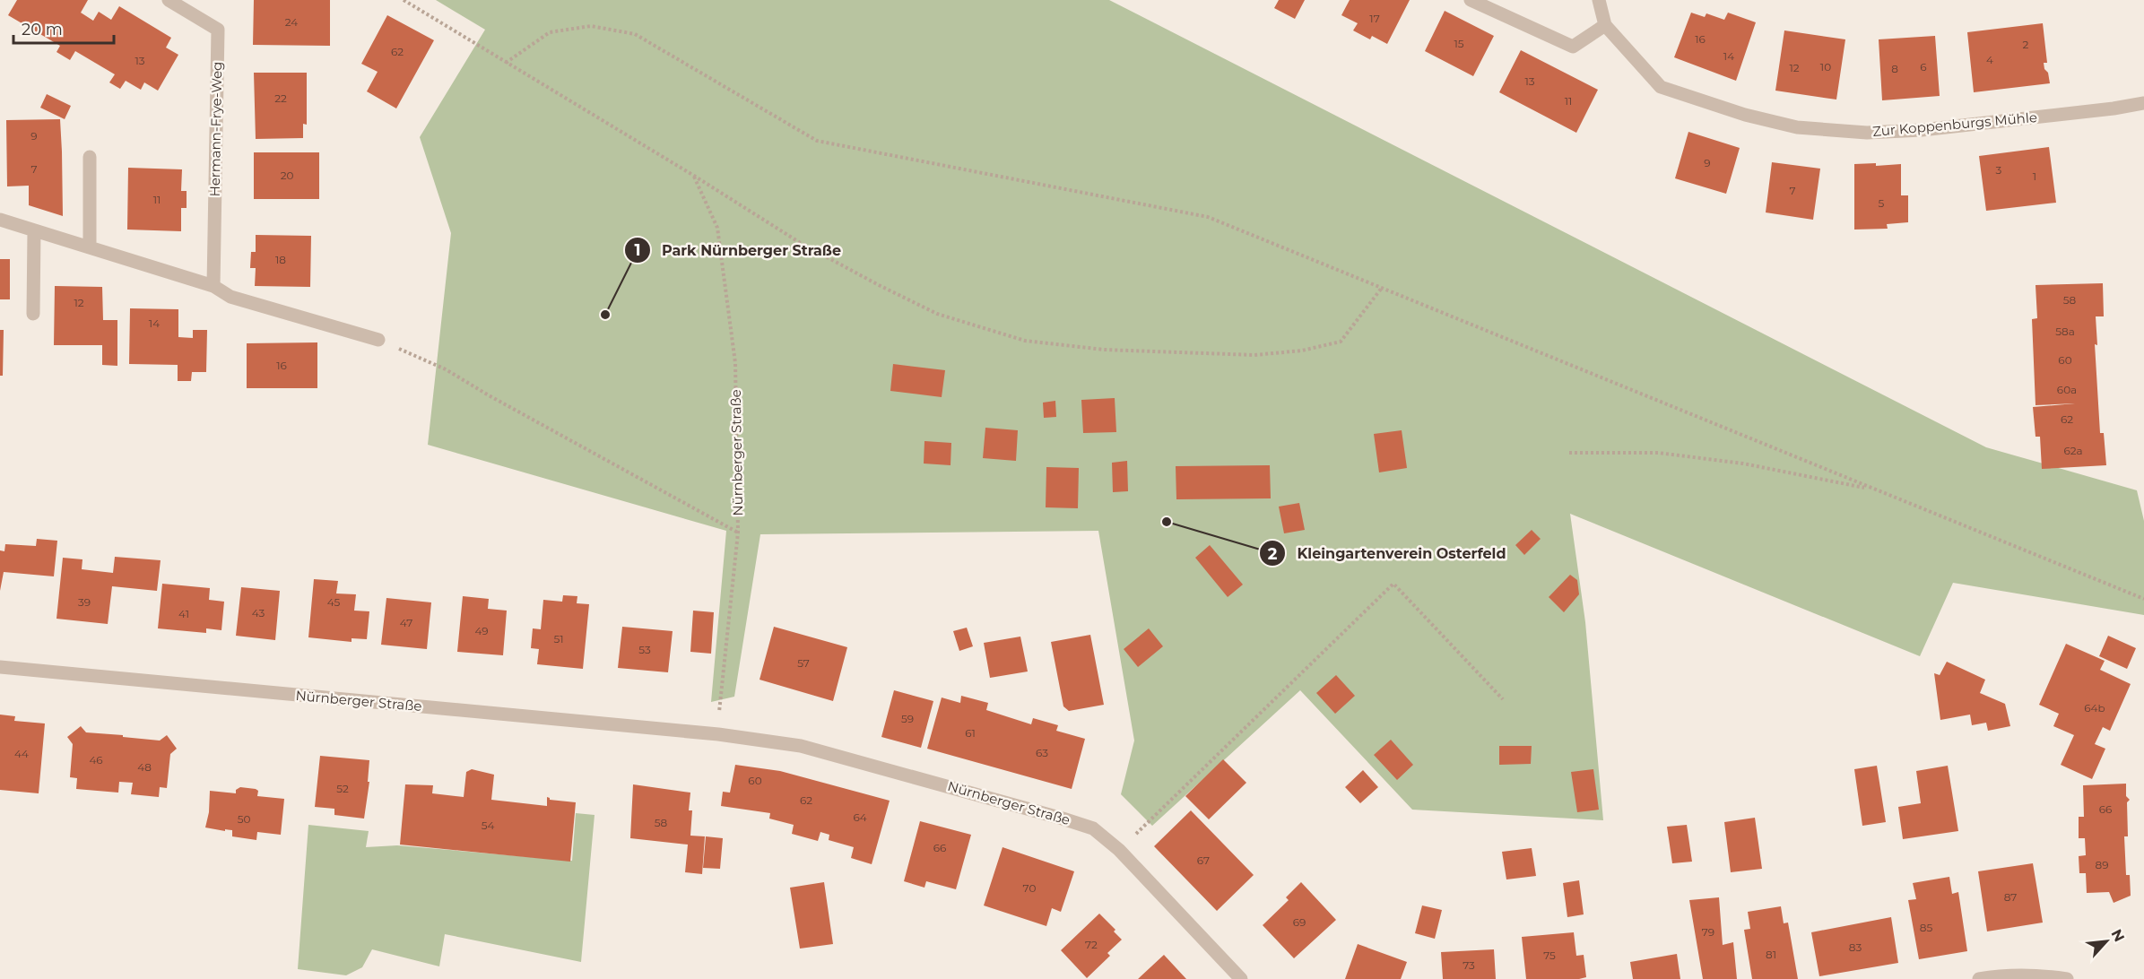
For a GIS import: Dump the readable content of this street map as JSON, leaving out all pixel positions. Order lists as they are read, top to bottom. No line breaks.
{"streets":{"street":["Zur Koppenburgs Mühle","Hermann-Frye-Weg","Nürnberger Straße"]},"places":["Park Nürnberger Straße","Kleingartenverein Osterfeld"],"house_numbers":["17","24","16","15","2","62","14","4","13","10","6","12","8","13","22","11","9","9","7","3","20","1","7","11","5","18","58","12","14","58a","60","16","60a","62","62a","39","45","43","41","47","49","51","53","57","64b","59","61","63","44","46","48","60","52","62","66","64","50","58","54","66","67","89","70","87","69","85","79","72","83","81","75","73"],"scale_bar":"20 m","north":"top right"}
